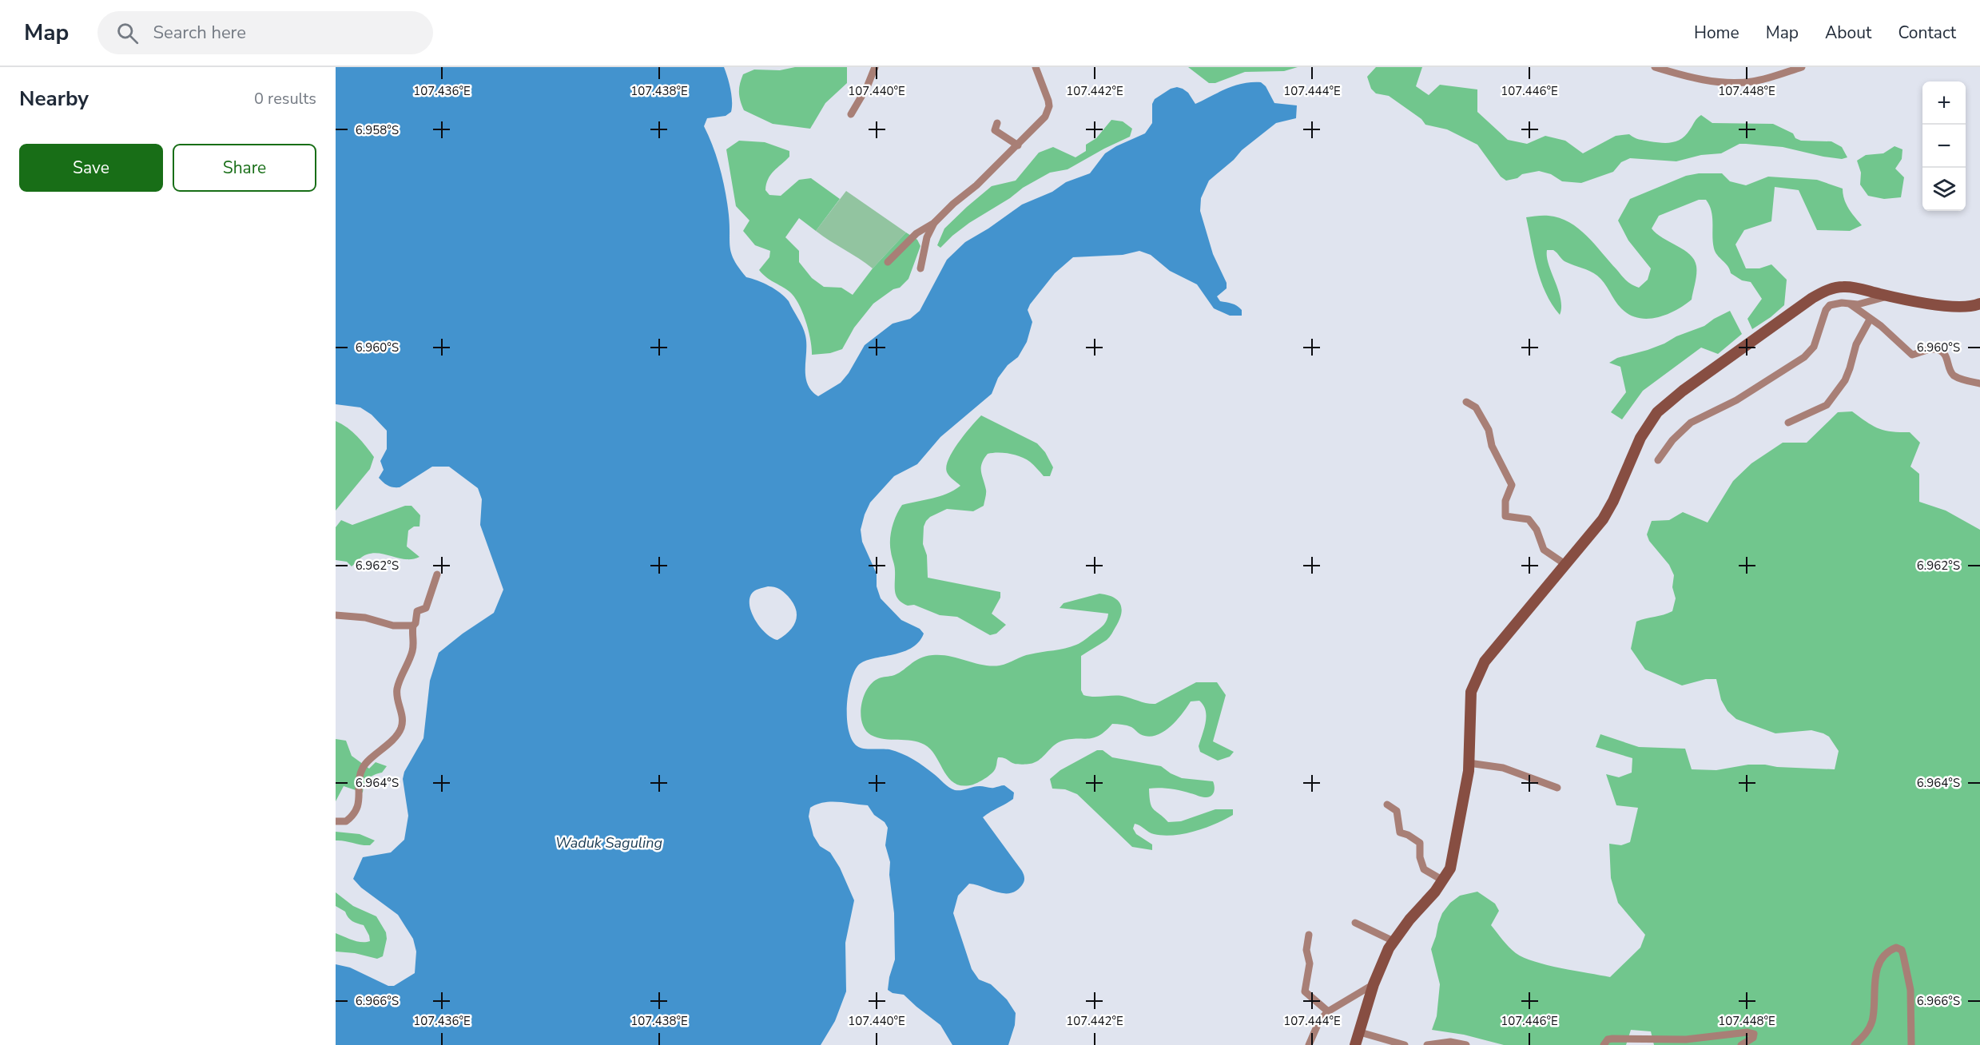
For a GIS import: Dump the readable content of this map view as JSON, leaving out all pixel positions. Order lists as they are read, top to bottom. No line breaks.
{"water":["Waduk Saguling"],"page":{"header":"Map","search":"Search here","nav":["Home","Map","About","Contact"],"heading":["Nearby","0 results"],"map_buttons":["+","−"],"buttons":["Save","Share"]},"coordinates":["107.436°E","107.438°E","107.440°E","107.442°E","107.444°E","107.446°E","107.448°E","6.958°S","6.960°S","6.962°S","6.964°S","6.966°S"]}
